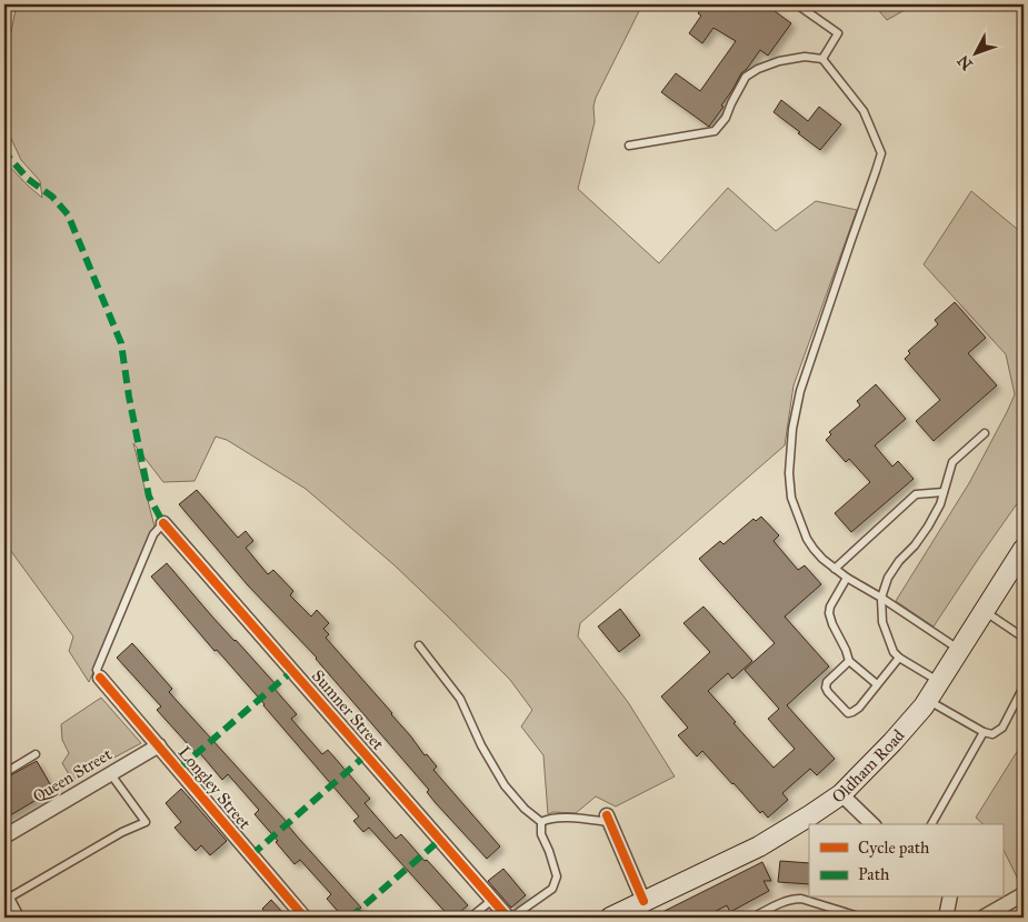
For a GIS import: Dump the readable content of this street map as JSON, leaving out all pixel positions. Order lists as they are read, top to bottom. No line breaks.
{"streets":{"main road":["Oldham Road"],"street":["Sumner Street","Queen Street","Longley Street"]},"crossings":[["Queen Street","Longley Street"]],"legend":["Cycle path","Path"],"north":"bottom left"}
